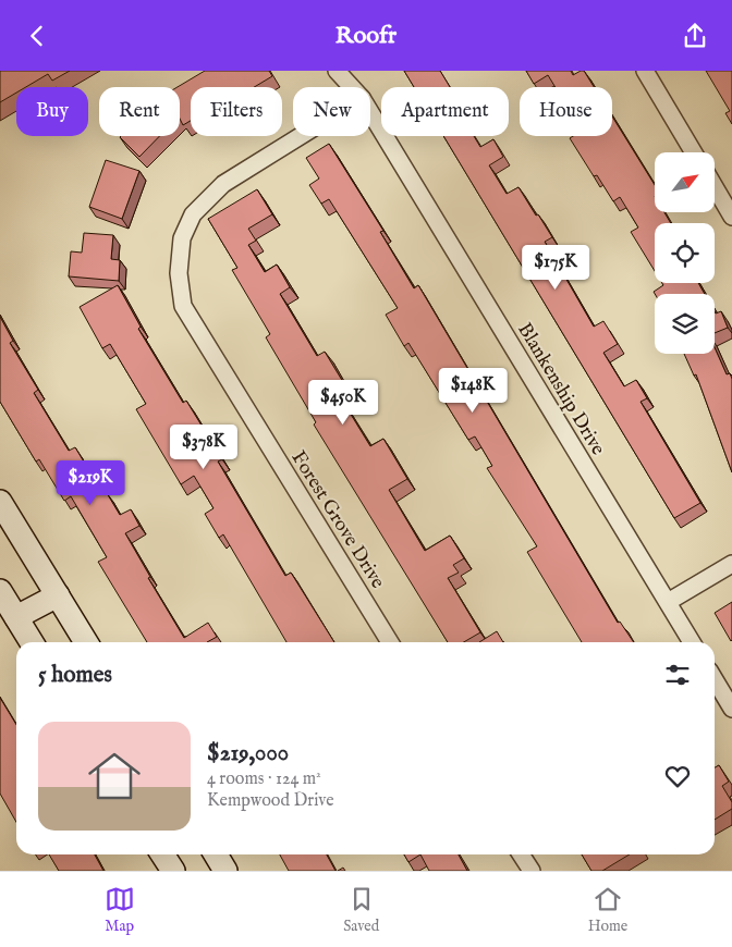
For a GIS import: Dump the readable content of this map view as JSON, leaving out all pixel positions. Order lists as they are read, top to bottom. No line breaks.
{"streets":{"street":["Blankenship Drive","Forest Grove Drive"]},"north":"top right","page":{"header":"Roofr","chip":["Buy","Rent","Filters","New","Apartment","House"],"price":["$175K","$148K","$450K","$378K","$219K"],"heading":"5 homes","list":[{"name":"$219,000","note":"4 rooms · 124 m² · Kempwood Drive"}],"tabs":["Map","Saved","Home"]}}
